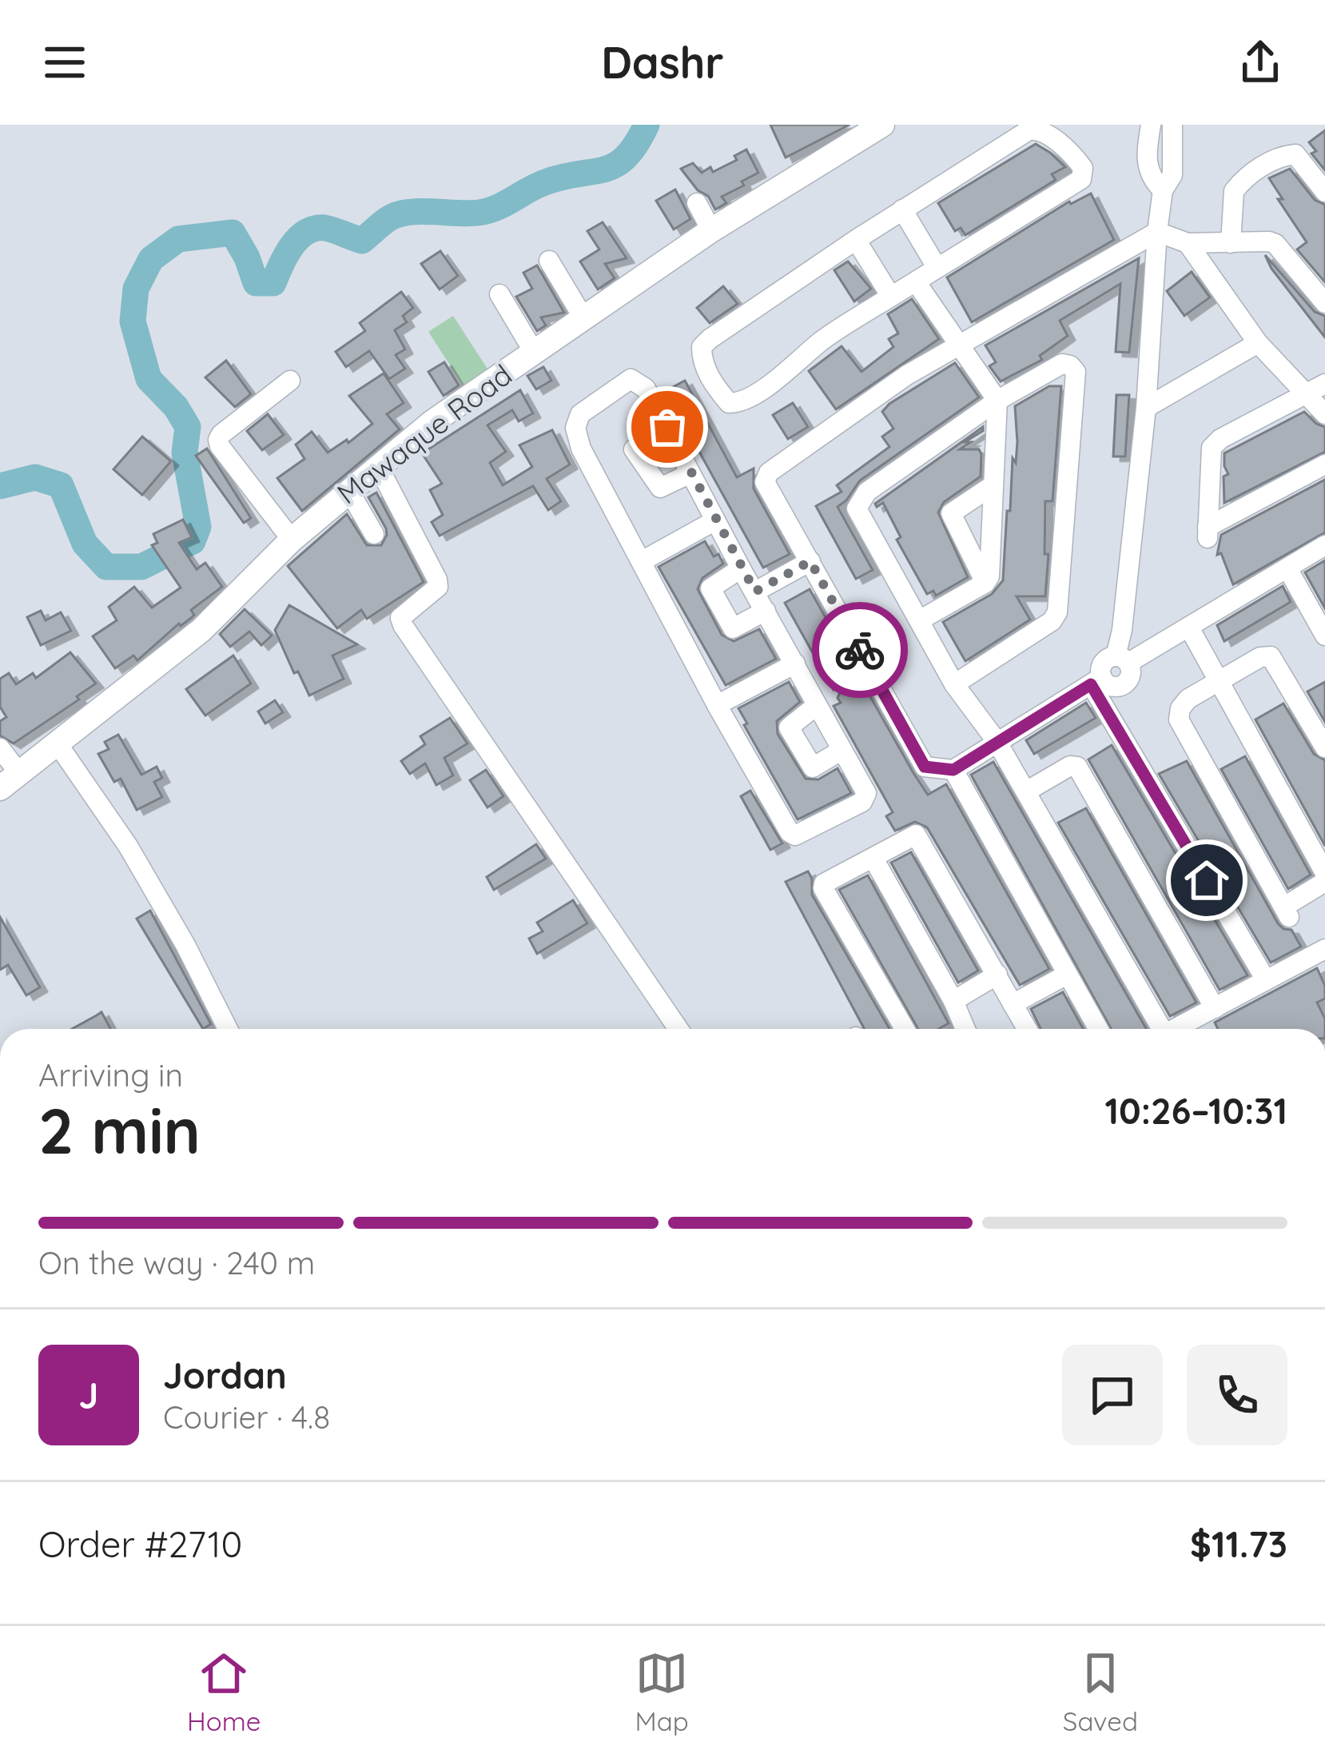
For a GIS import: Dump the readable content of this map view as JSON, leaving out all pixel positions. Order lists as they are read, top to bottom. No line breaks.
{"streets":{"main road":["Mawaque Road"]},"page":{"header":"Dashr","heading":["2 min","Arriving in","10:26–10:31"],"panel":["Jordan","Courier · 4.8","Order #2710","$11.73"],"bar":"On the way · 240 m","round":"J","tabs":["Home","Map","Saved"]}}
